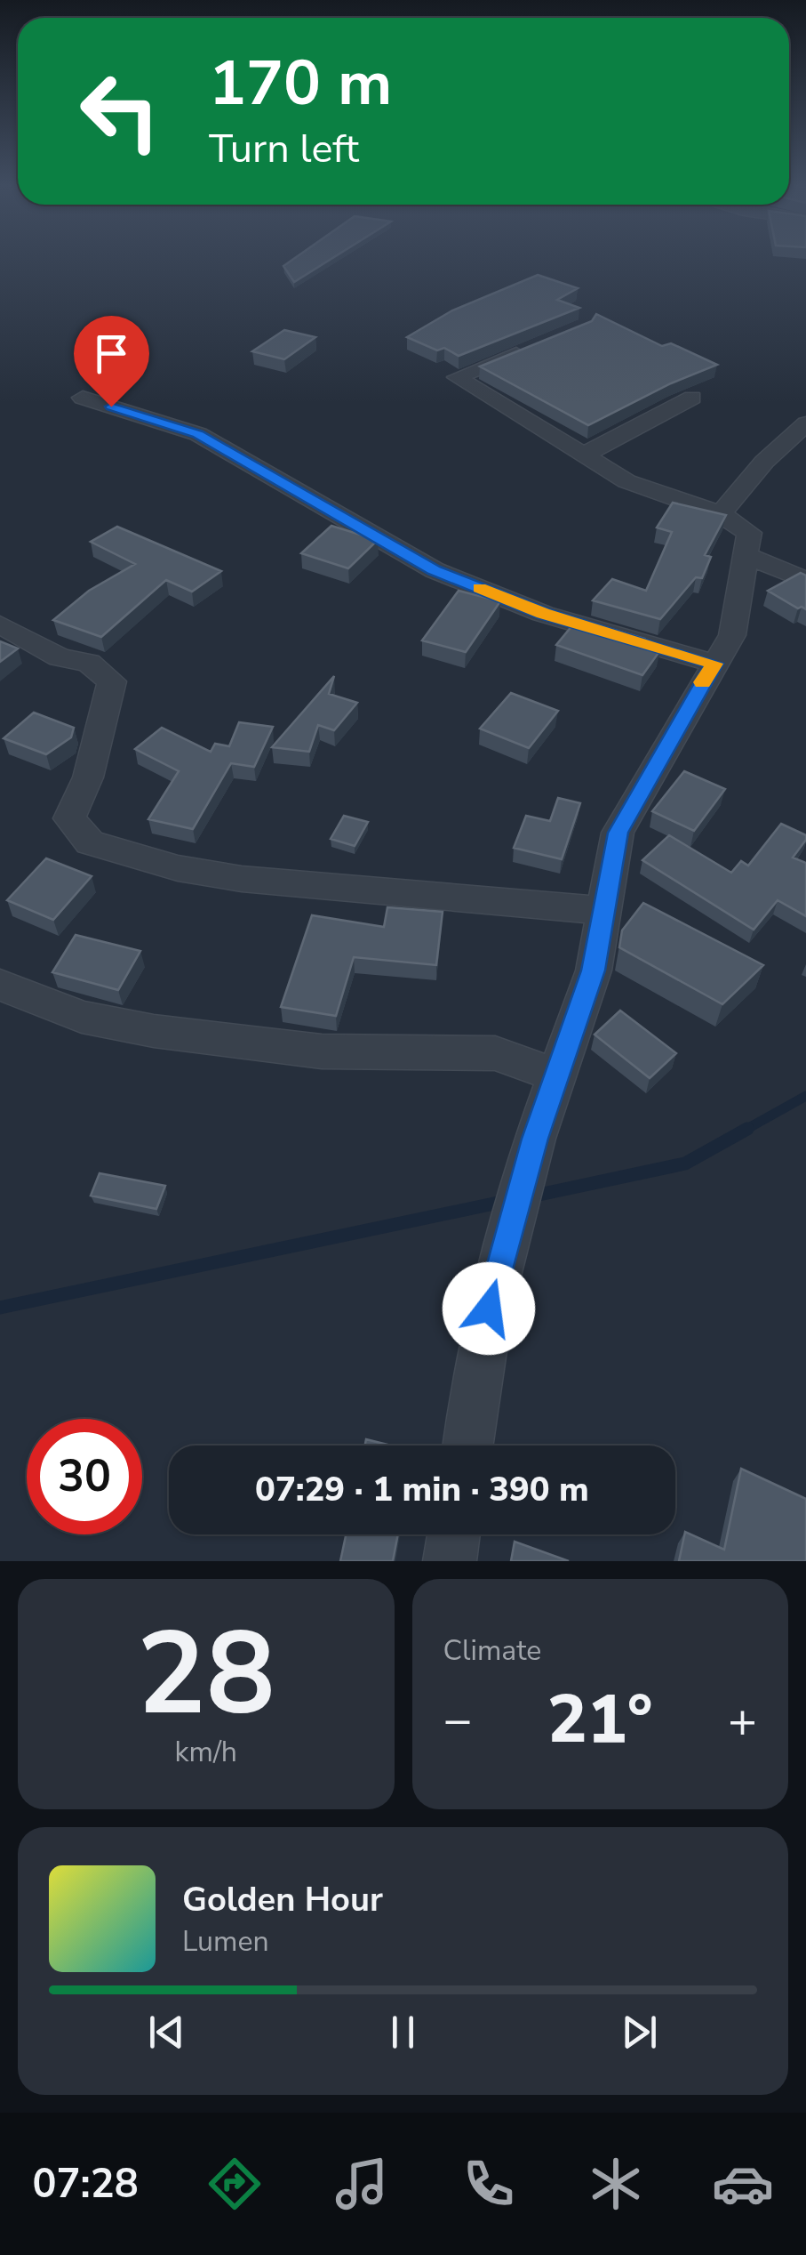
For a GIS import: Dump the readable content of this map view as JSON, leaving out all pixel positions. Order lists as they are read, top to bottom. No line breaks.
{"page":{"turn":["170 m","Turn left"],"limit":"30","trip":"07:29 · 1 min · 390 m","tile":[["28","km/h"],"Climate"],"heat":["−","21°","+"],"song":["Golden Hour","Lumen"],"tabs":"07:28"}}
